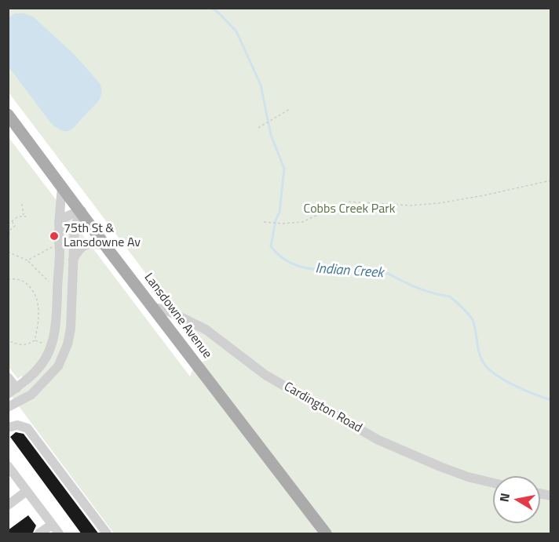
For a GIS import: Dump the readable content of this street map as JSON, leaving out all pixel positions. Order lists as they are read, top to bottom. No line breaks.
{"streets":{"main road":["Lansdowne Avenue"],"street":["Cardington Road"]},"crossings":[["Lansdowne Avenue","Cardington Road"]],"water":["Indian Creek"],"parks":["Cobbs Creek Park"],"places":["75th St & Lansdowne Av"],"north":"left"}
